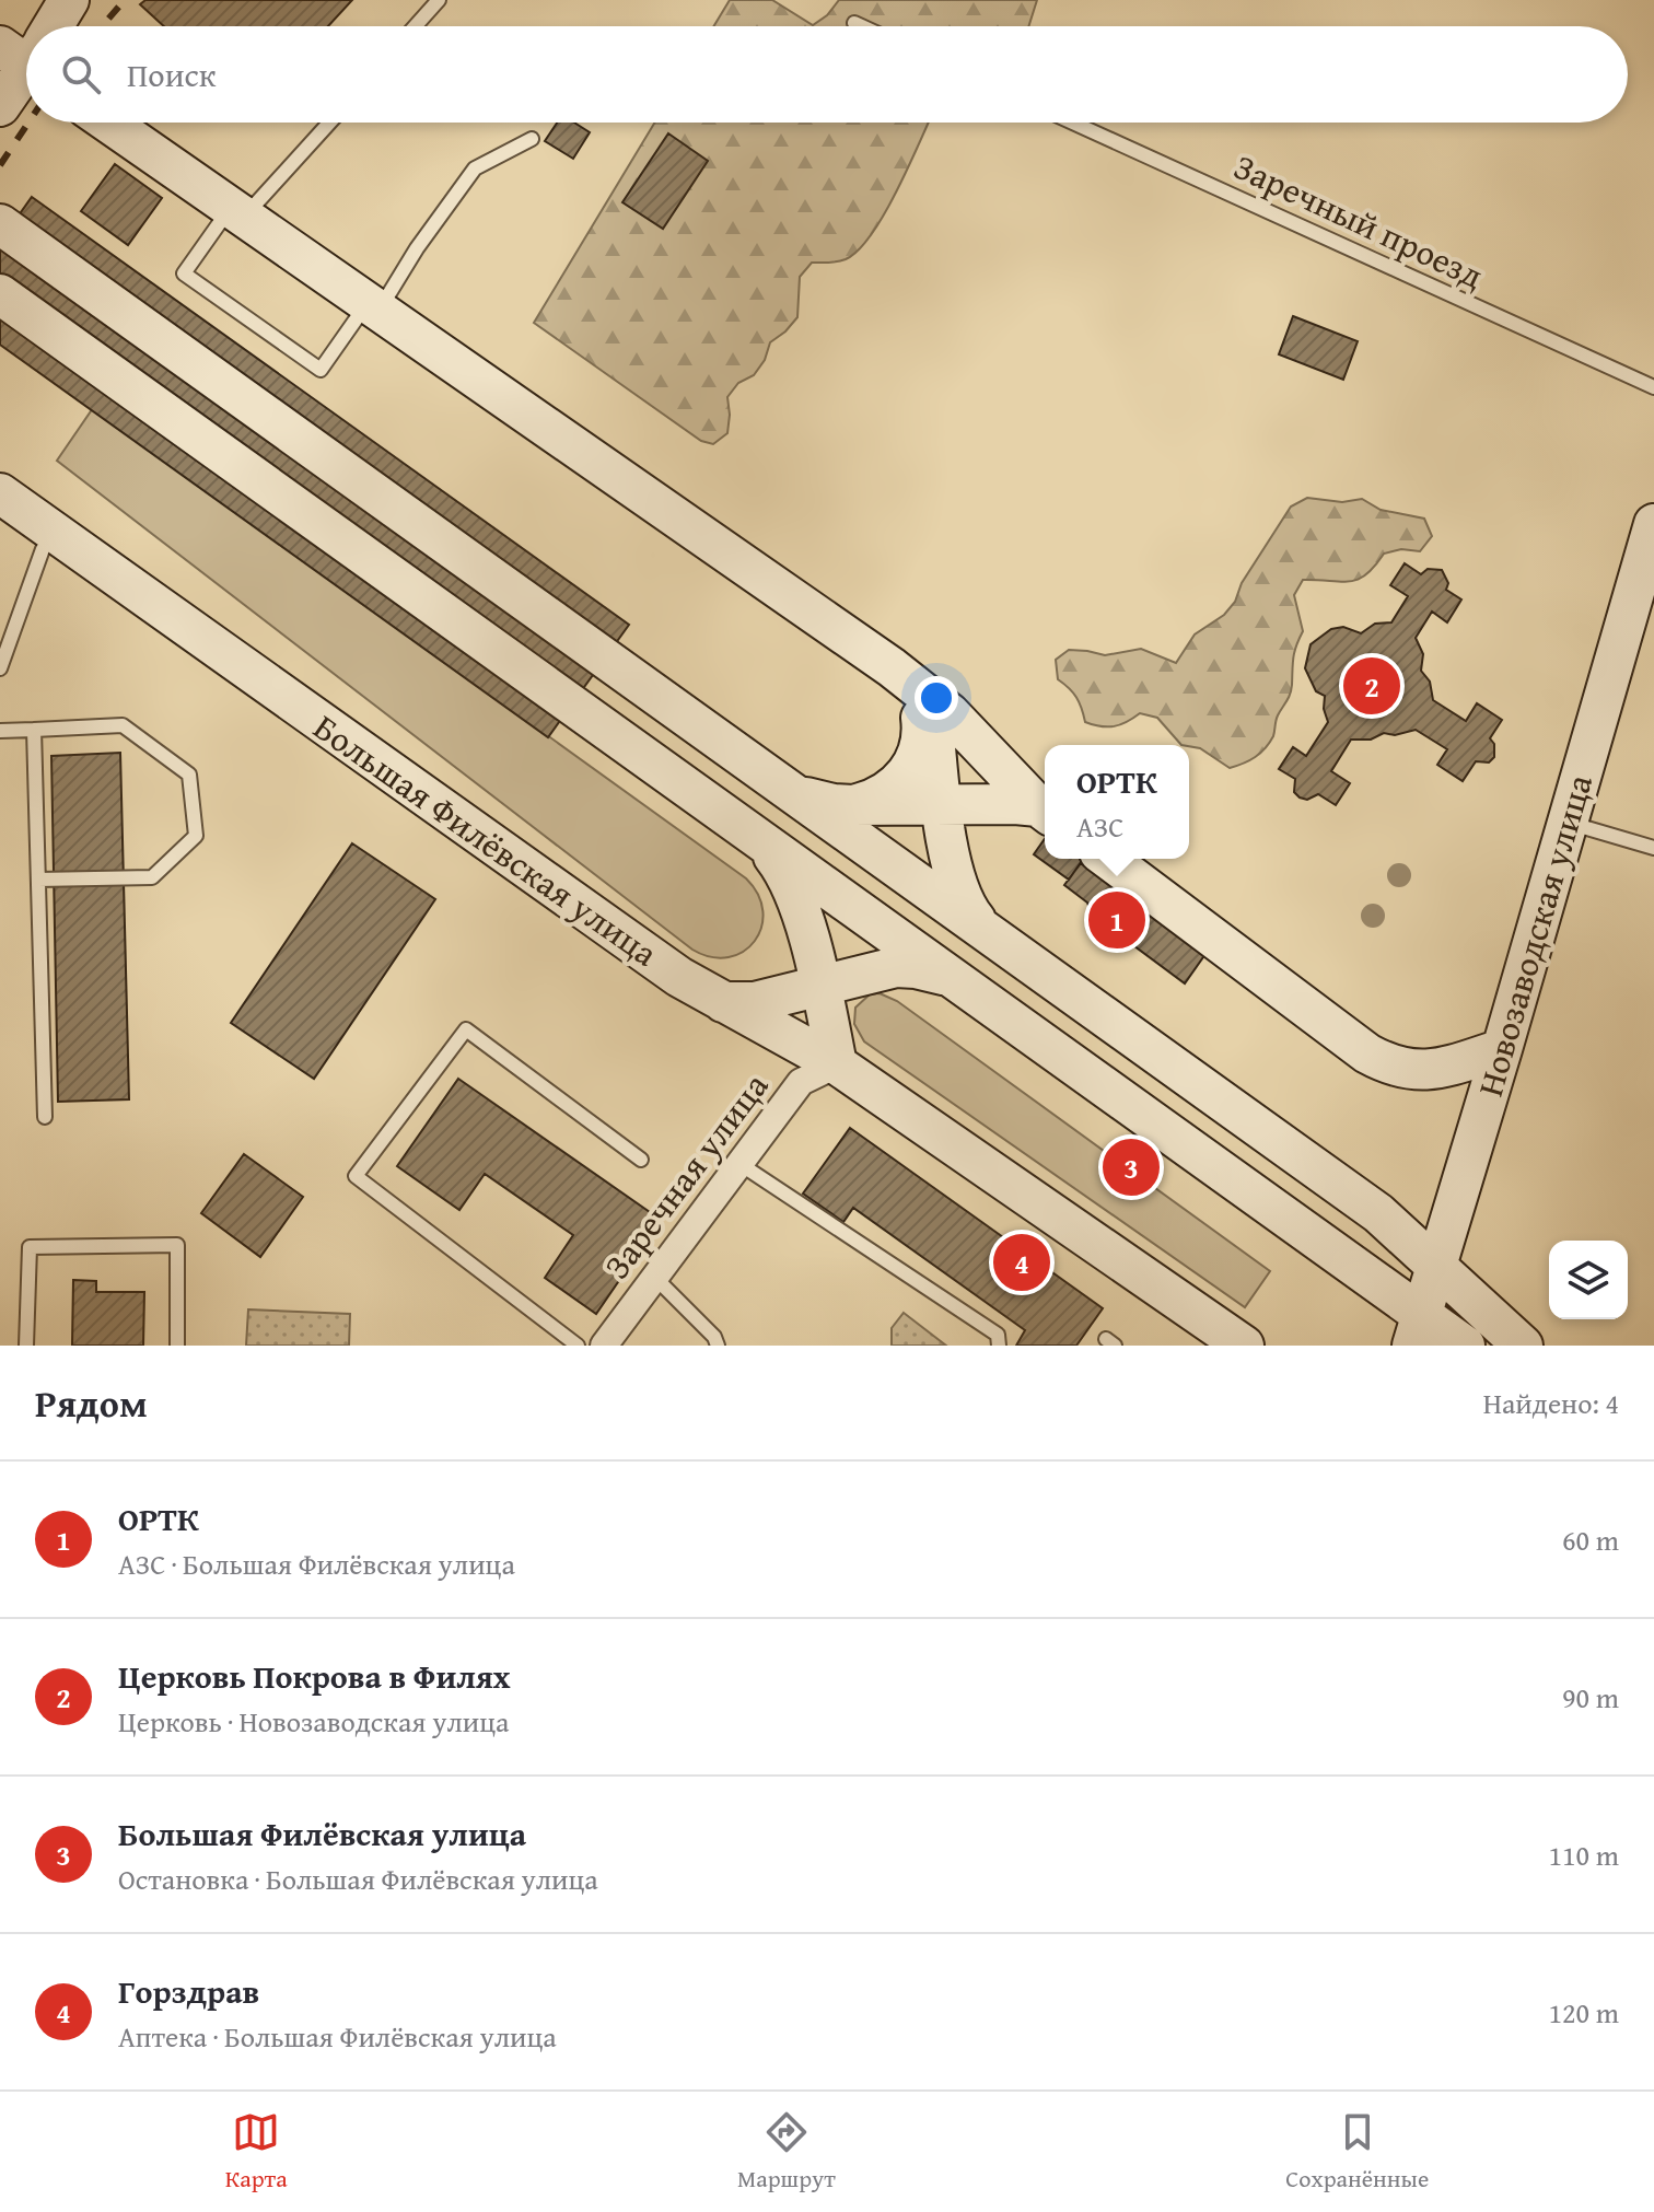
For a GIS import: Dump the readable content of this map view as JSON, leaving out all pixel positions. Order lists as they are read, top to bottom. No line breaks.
{"streets":{"street":["Большая Филёвская улица","Новозаводская улица","Заречная улица"],"lane":["Заречный проезд"]},"crossings":[["Большая Филёвская улица","Заречная улица"]],"page":{"search":"Поиск","pins":["2","1","3","4"],"popup":["ОРТК","АЗС"],"heading":["Рядом","Найдено: 4"],"list":[{"mark":"1","name":"ОРТК","note":"АЗС · Большая Филёвская улица","value":"60 m"},{"mark":"2","name":"Церковь Покрова в Филях","note":"Церковь · Новозаводская улица","value":"90 m"},{"mark":"3","name":"Большая Филёвская улица","note":"Остановка · Большая Филёвская улица","value":"110 m"},{"mark":"4","name":"Горздрав","note":"Аптека · Большая Филёвская улица","value":"120 m"}],"nav":["Карта","Маршрут","Сохранённые"]}}
